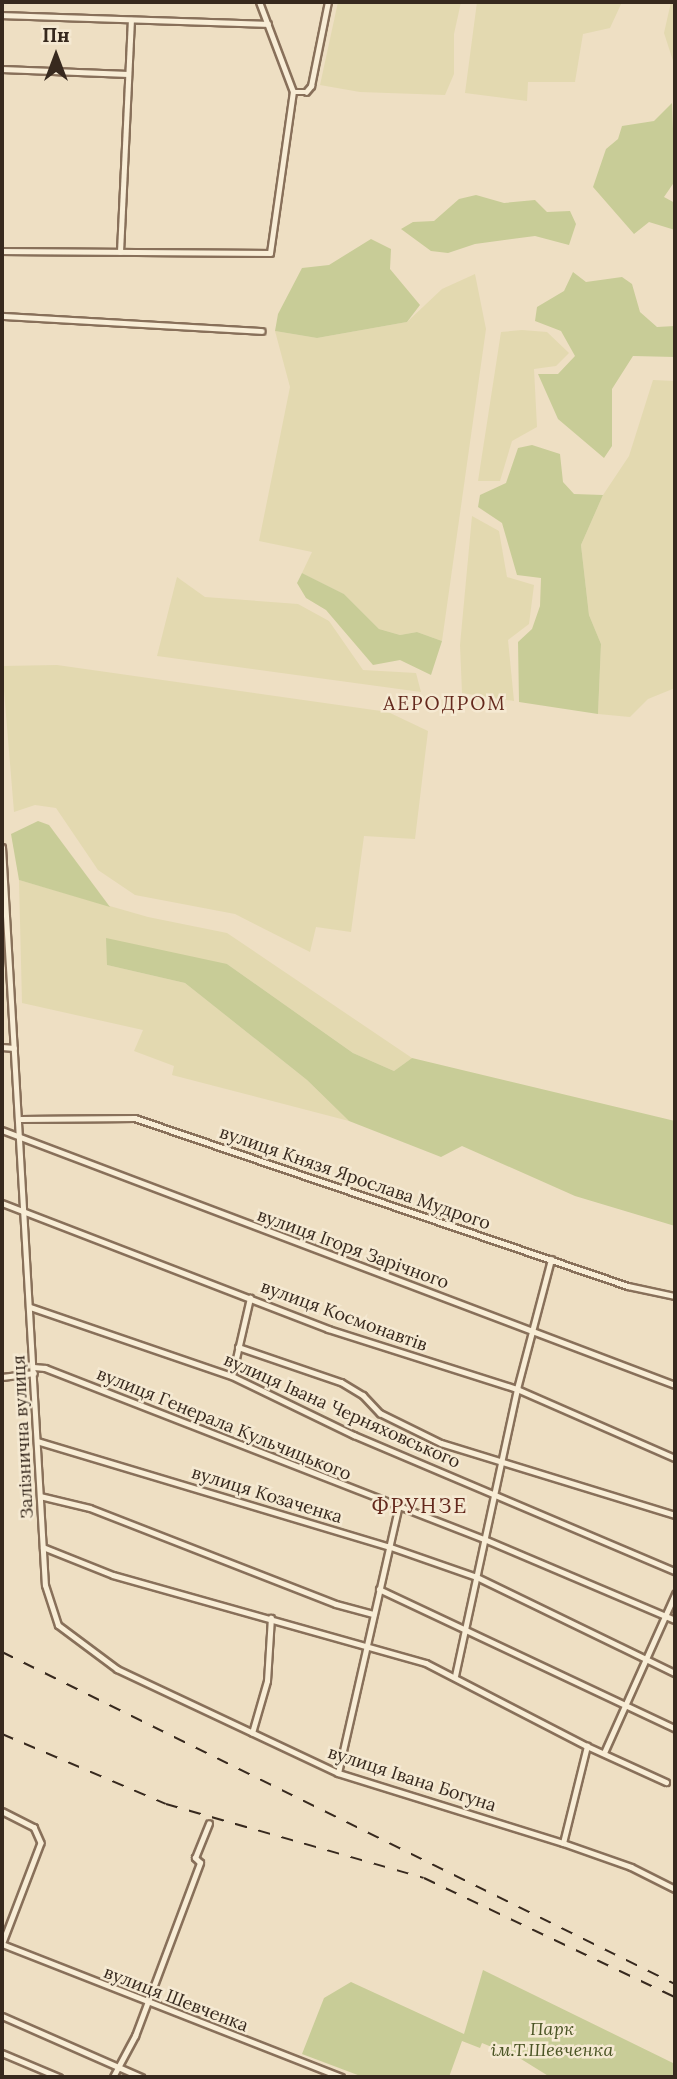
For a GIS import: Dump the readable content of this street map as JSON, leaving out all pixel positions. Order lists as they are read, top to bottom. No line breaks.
{"streets":{"street":["вулиця Князя Ярослава Мудрого","вулиця Ігоря Зарічного","вулиця Космонавтів","вулиця Івана Черняховського","вулиця Генерала Кульчицького","Залізнична вулиця","вулиця Козаченка","вулиця Івана Богуна","вулиця Шевченка"]},"crossings":[["вулиця Князя Ярослава Мудрого","Залізнична вулиця"],["вулиця Ігоря Зарічного","Залізнична вулиця"],["вулиця Космонавтів","Залізнична вулиця"],["вулиця Івана Черняховського","Залізнична вулиця"],["вулиця Генерала Кульчицького","Залізнична вулиця"],["Залізнична вулиця","вулиця Козаченка"],["Залізнична вулиця","вулиця Івана Богуна"]],"districts":["АЕРОДРОМ","ФРУНЗЕ"],"parks":["Парк ім.Т.Шевченка"],"north":"top"}
